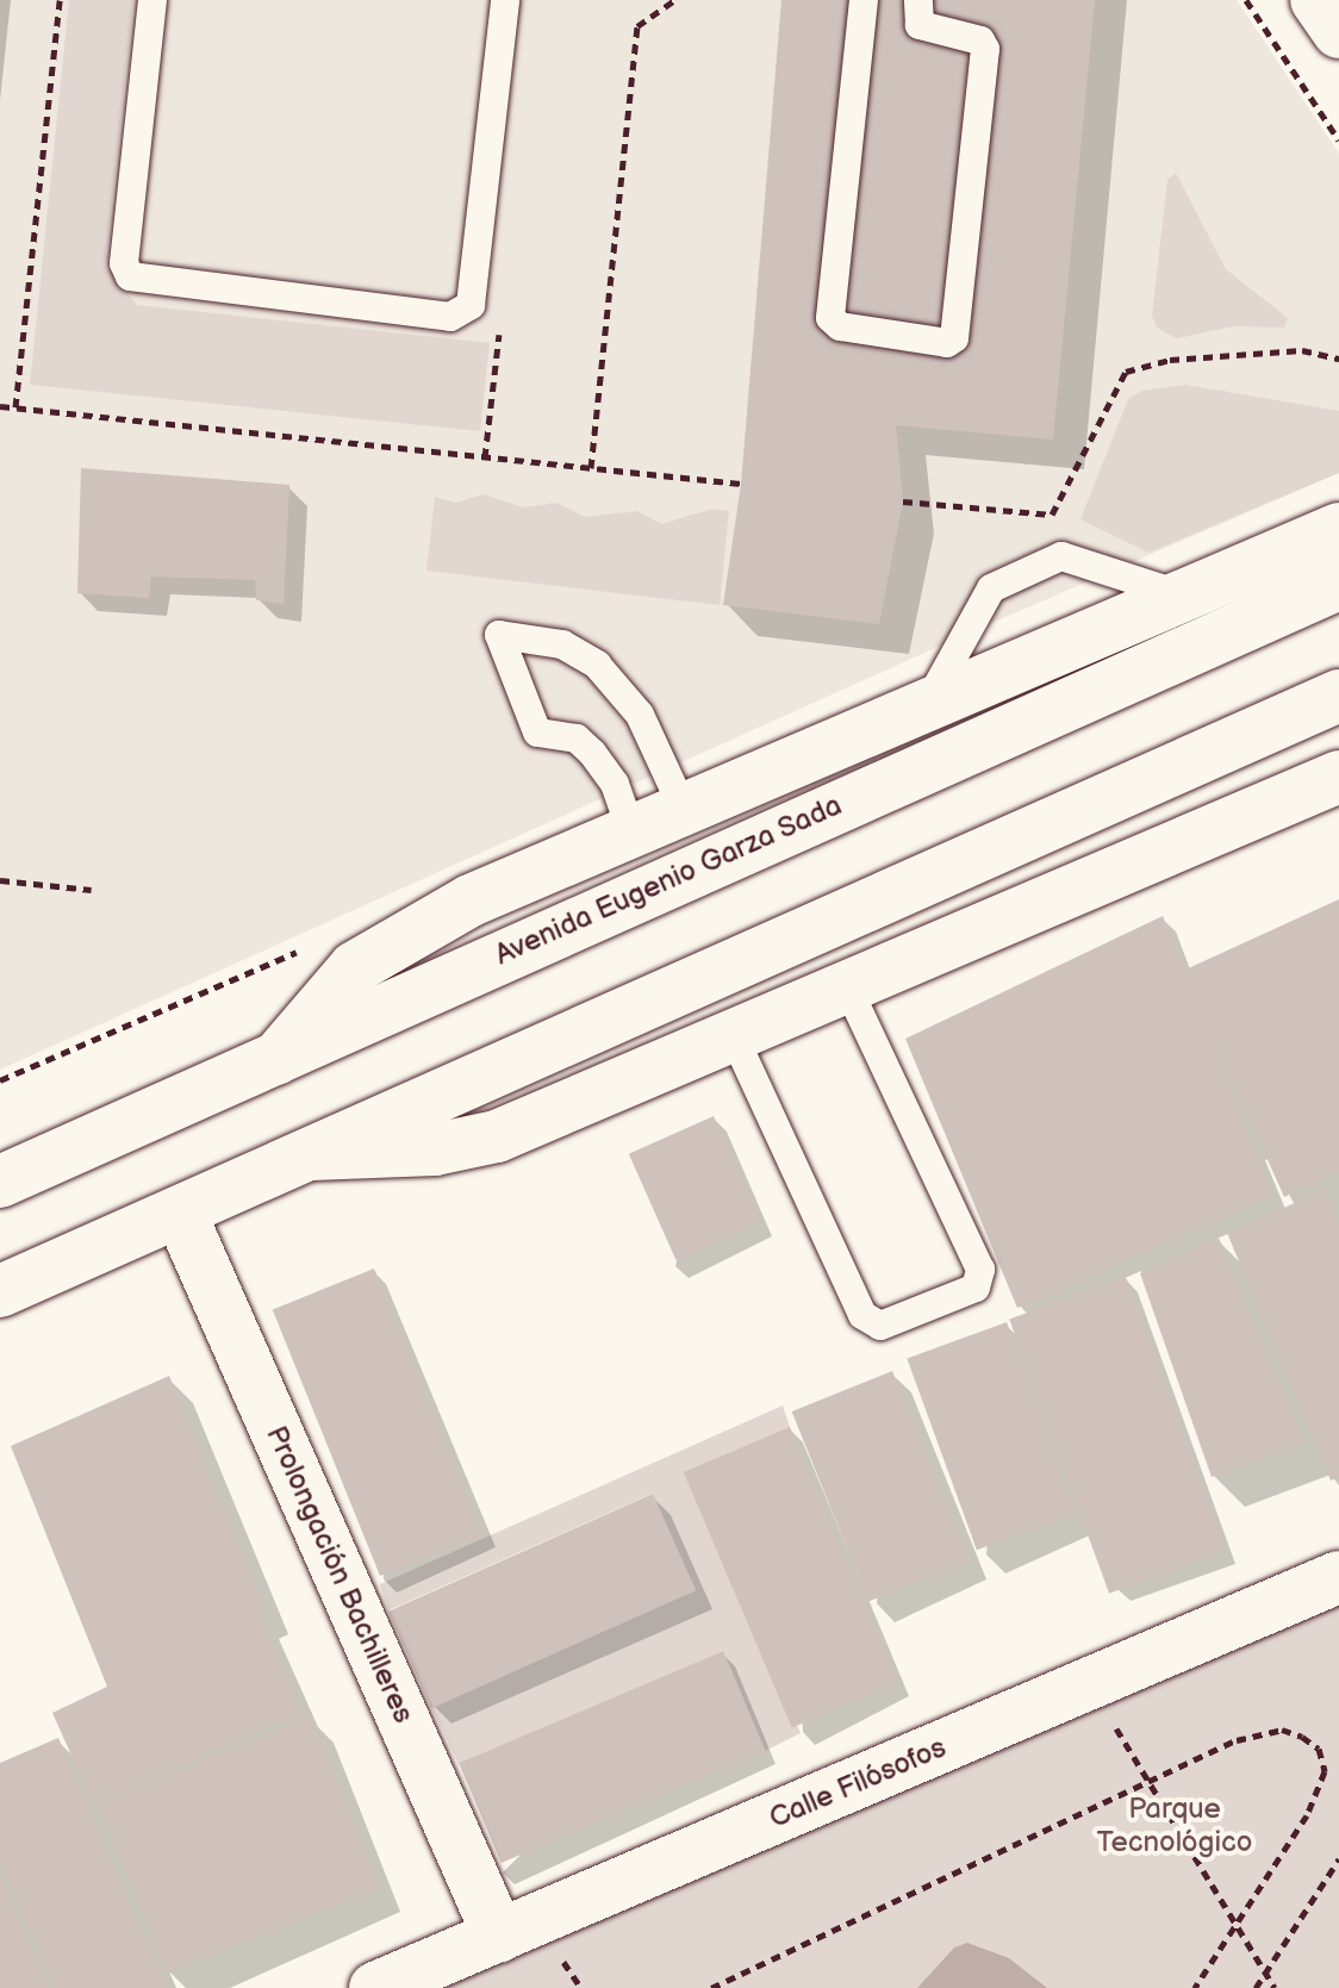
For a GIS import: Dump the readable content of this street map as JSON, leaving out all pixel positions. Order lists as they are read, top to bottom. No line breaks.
{"streets":{"main road":["Avenida Eugenio Garza Sada","Prolongación Bachilleres","Calle Filósofos"]},"crossings":[["Prolongación Bachilleres","Calle Filósofos"]],"parks":["Parque Tecnológico"]}
